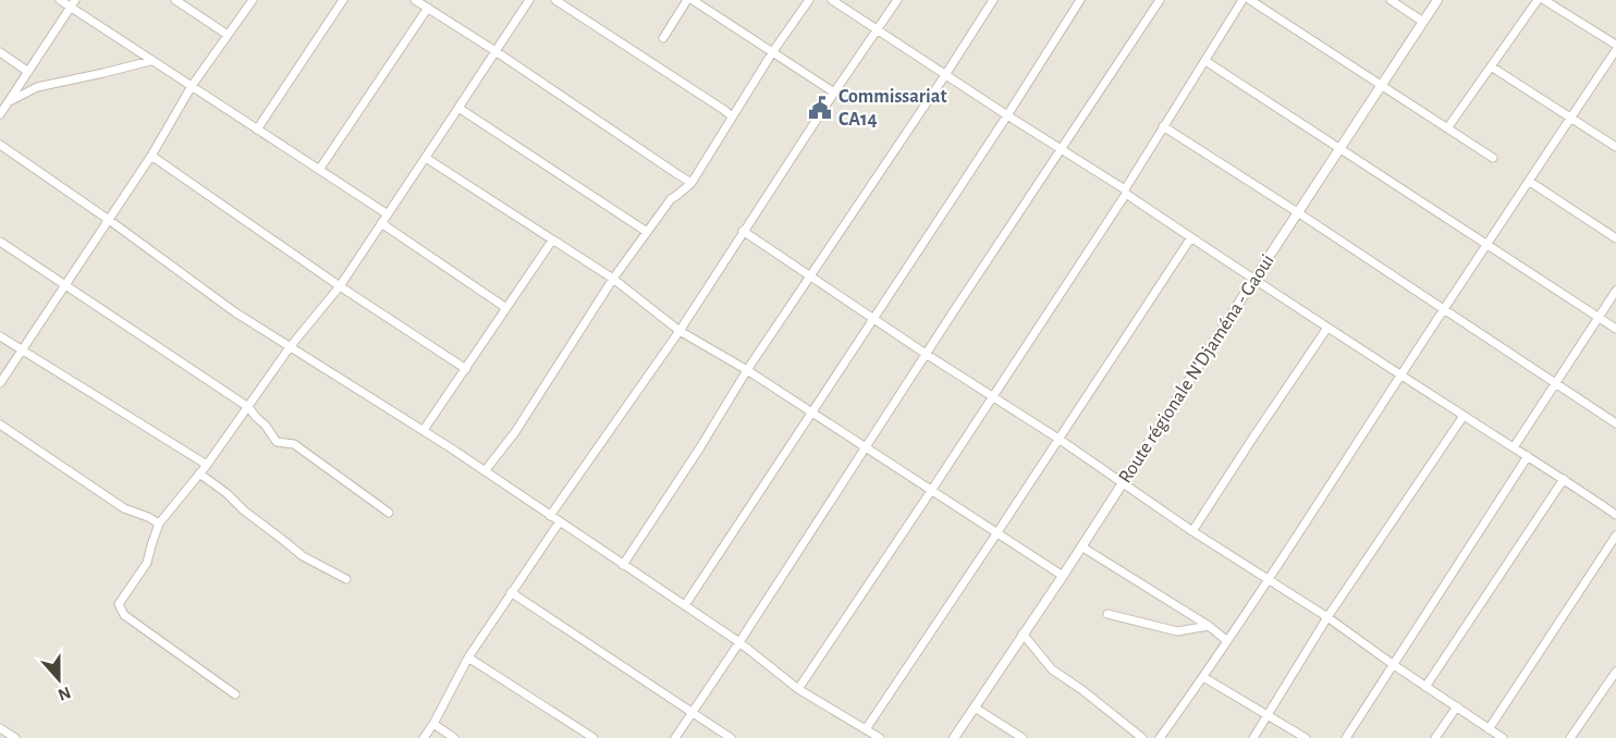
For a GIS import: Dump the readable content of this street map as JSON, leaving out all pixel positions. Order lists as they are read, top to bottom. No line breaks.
{"streets":{"street":["Route régionale N'Djaména - Gaoui"]},"places":{"public building":["Commissariat CA14"]},"north":"bottom"}
